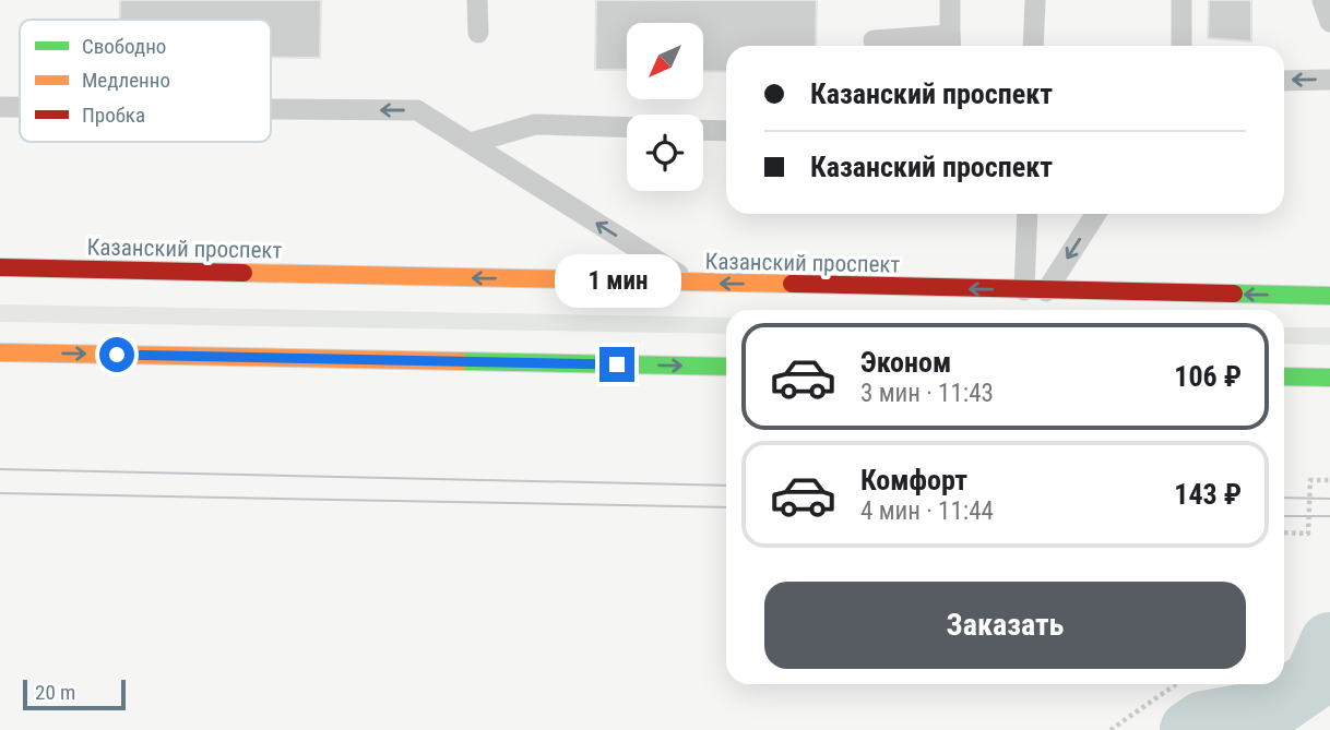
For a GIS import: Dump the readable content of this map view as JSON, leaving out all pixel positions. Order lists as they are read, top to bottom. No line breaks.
{"streets":{"main road":["Казанский проспект"]},"legend":["Свободно","Медленно","Пробка"],"scale_bar":"20 m","north":"bottom left","page":{"banner":["Казанский проспект","Казанский проспект"],"bubble":"1 мин","list":[{"name":"Эконом","note":"3 мин · 11:43","value":"106 ₽"},{"name":"Комфорт","note":"4 мин · 11:44","value":"143 ₽"}],"buttons":"Заказать","scale":"20 m"}}
